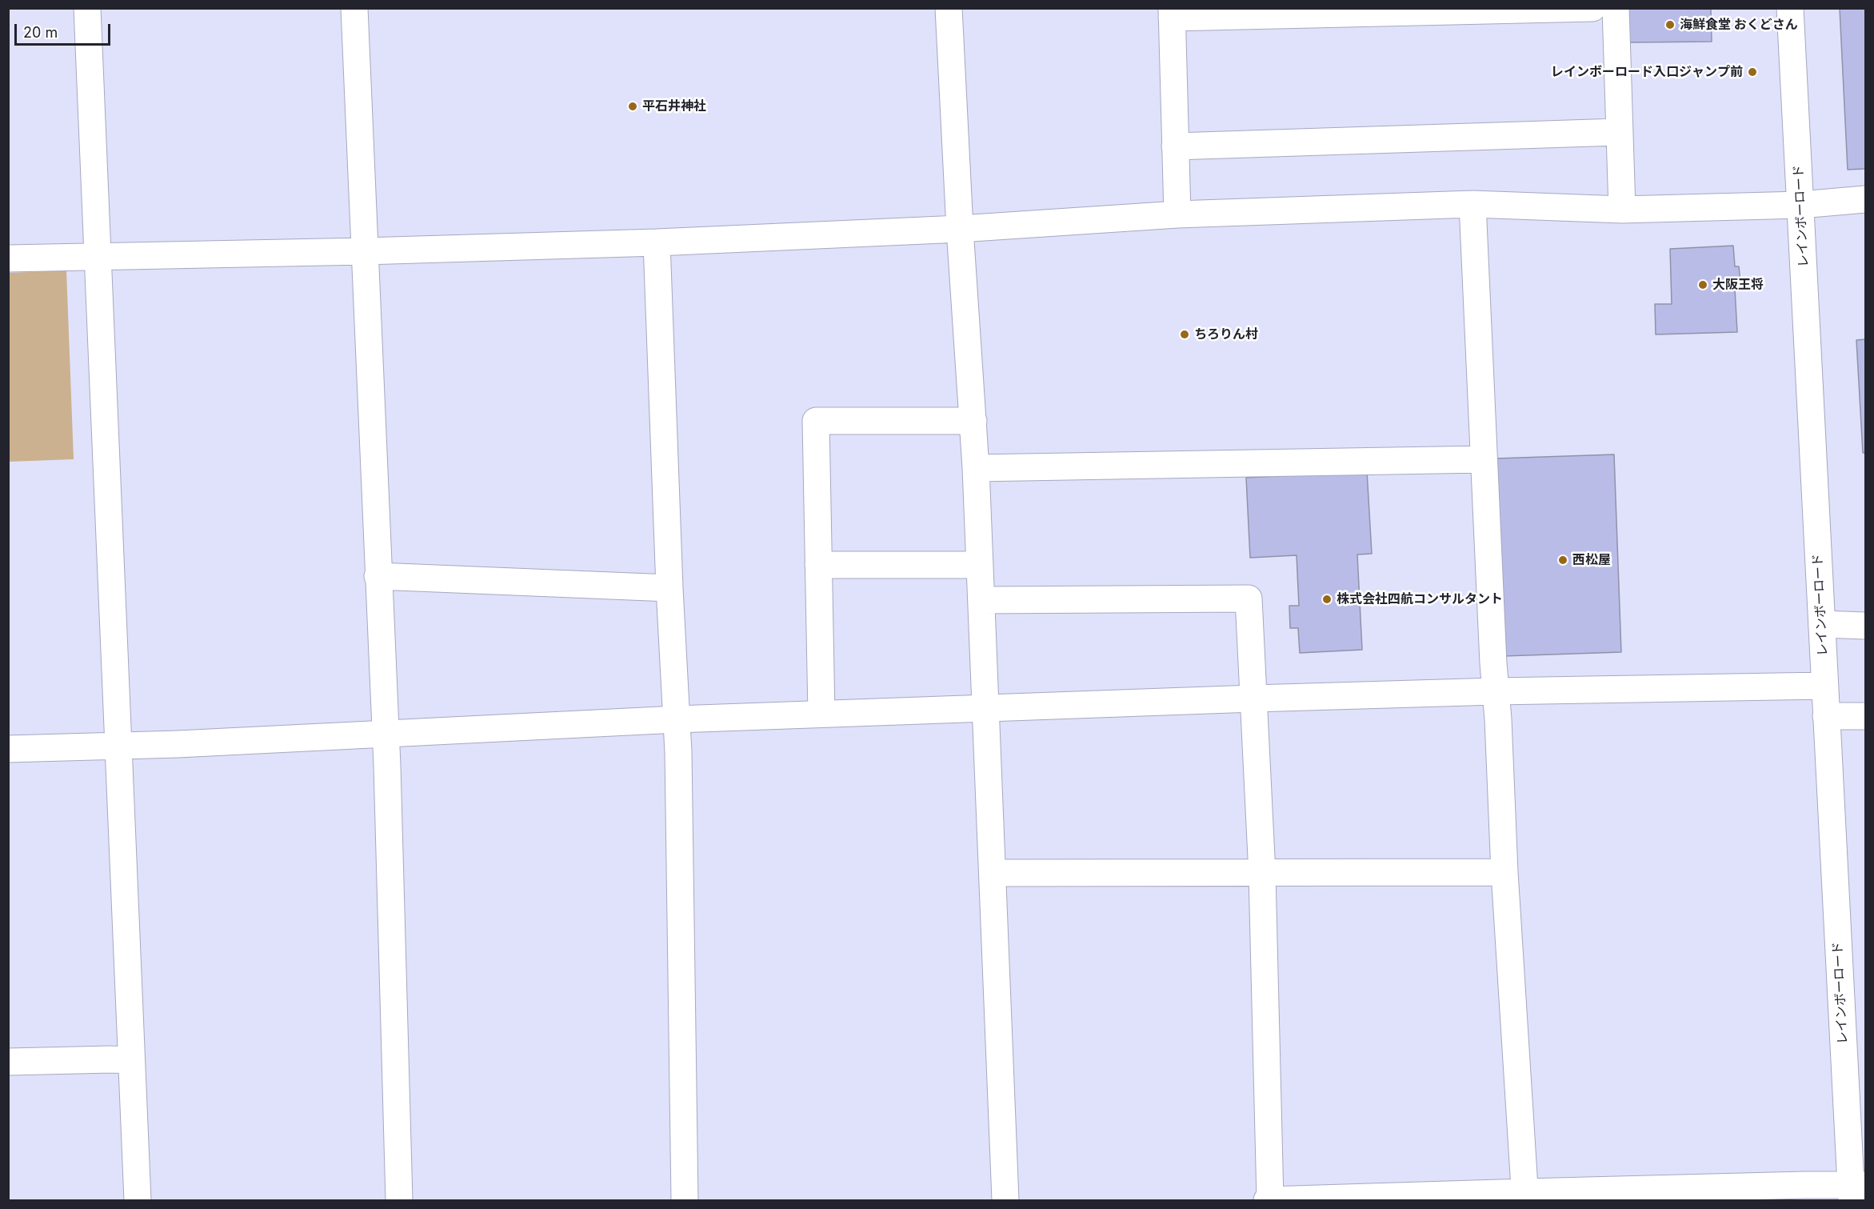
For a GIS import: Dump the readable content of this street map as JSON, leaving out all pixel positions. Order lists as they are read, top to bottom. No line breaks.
{"streets":{"street":["レインボーロード"]},"places":["海鮮食堂 おくどさん","レインボーロード入口ジャンプ前","平石井神社","大阪王将","ちろりん村","西松屋","株式会社四航コンサルタント"],"scale_bar":"20 m"}
